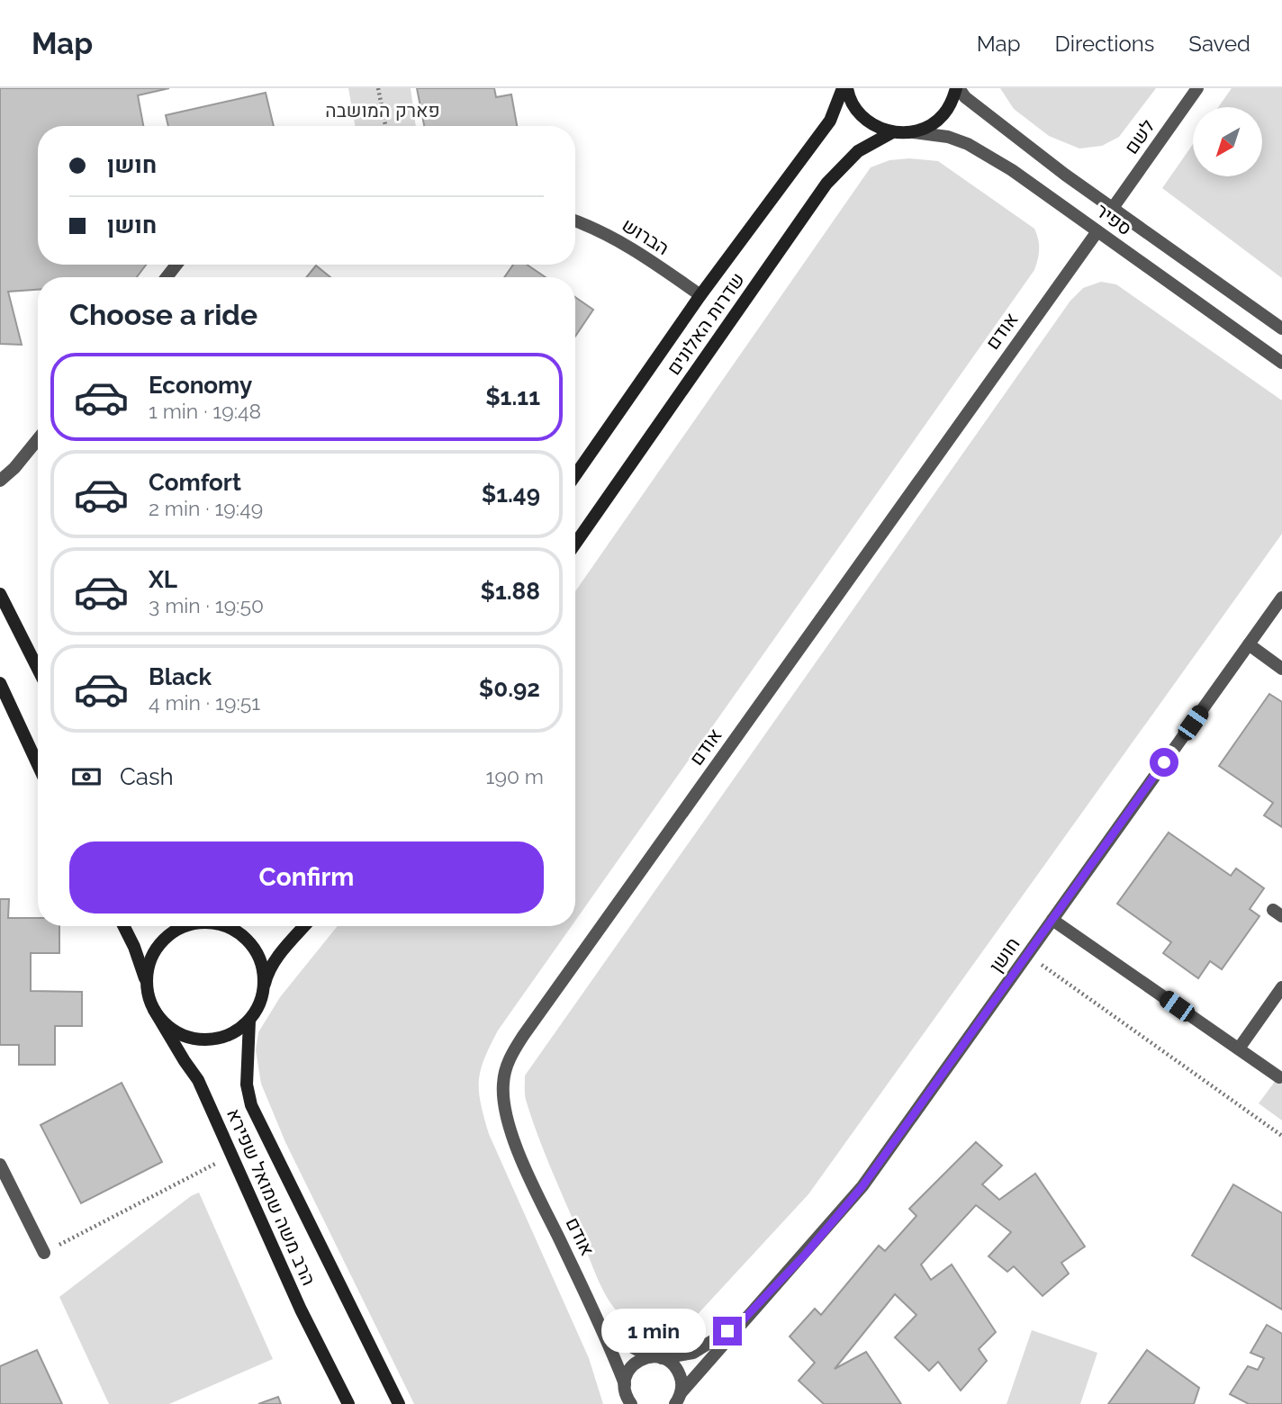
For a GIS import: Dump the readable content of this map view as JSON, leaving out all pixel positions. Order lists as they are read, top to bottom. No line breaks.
{"streets":{"main road":["שדרות האלונים","הרב משה שמואל שפירא"],"street":["לשם","ספיר","הברוש","אודם","חושן"]},"crossings":[["לשם","ספיר"],["ספיר","אודם"],["הברוש","שדרות האלונים"],["אודם","חושן"]],"parks":["פארק המושבה"],"north":"bottom left","page":{"header":"Map","nav":["Map","Directions","Saved"],"banner":["חושן","חושן"],"heading":"Choose a ride","list":[{"name":"Economy","note":"1 min · 19:48","value":"$1.11"},{"name":"Comfort","note":"2 min · 19:49","value":"$1.49"},{"name":"XL","note":"3 min · 19:50","value":"$1.88"},{"name":"Black","note":"4 min · 19:51","value":"$0.92"}],"pay":["Cash","190 m"],"buttons":"Confirm","bubble":"1 min"}}
